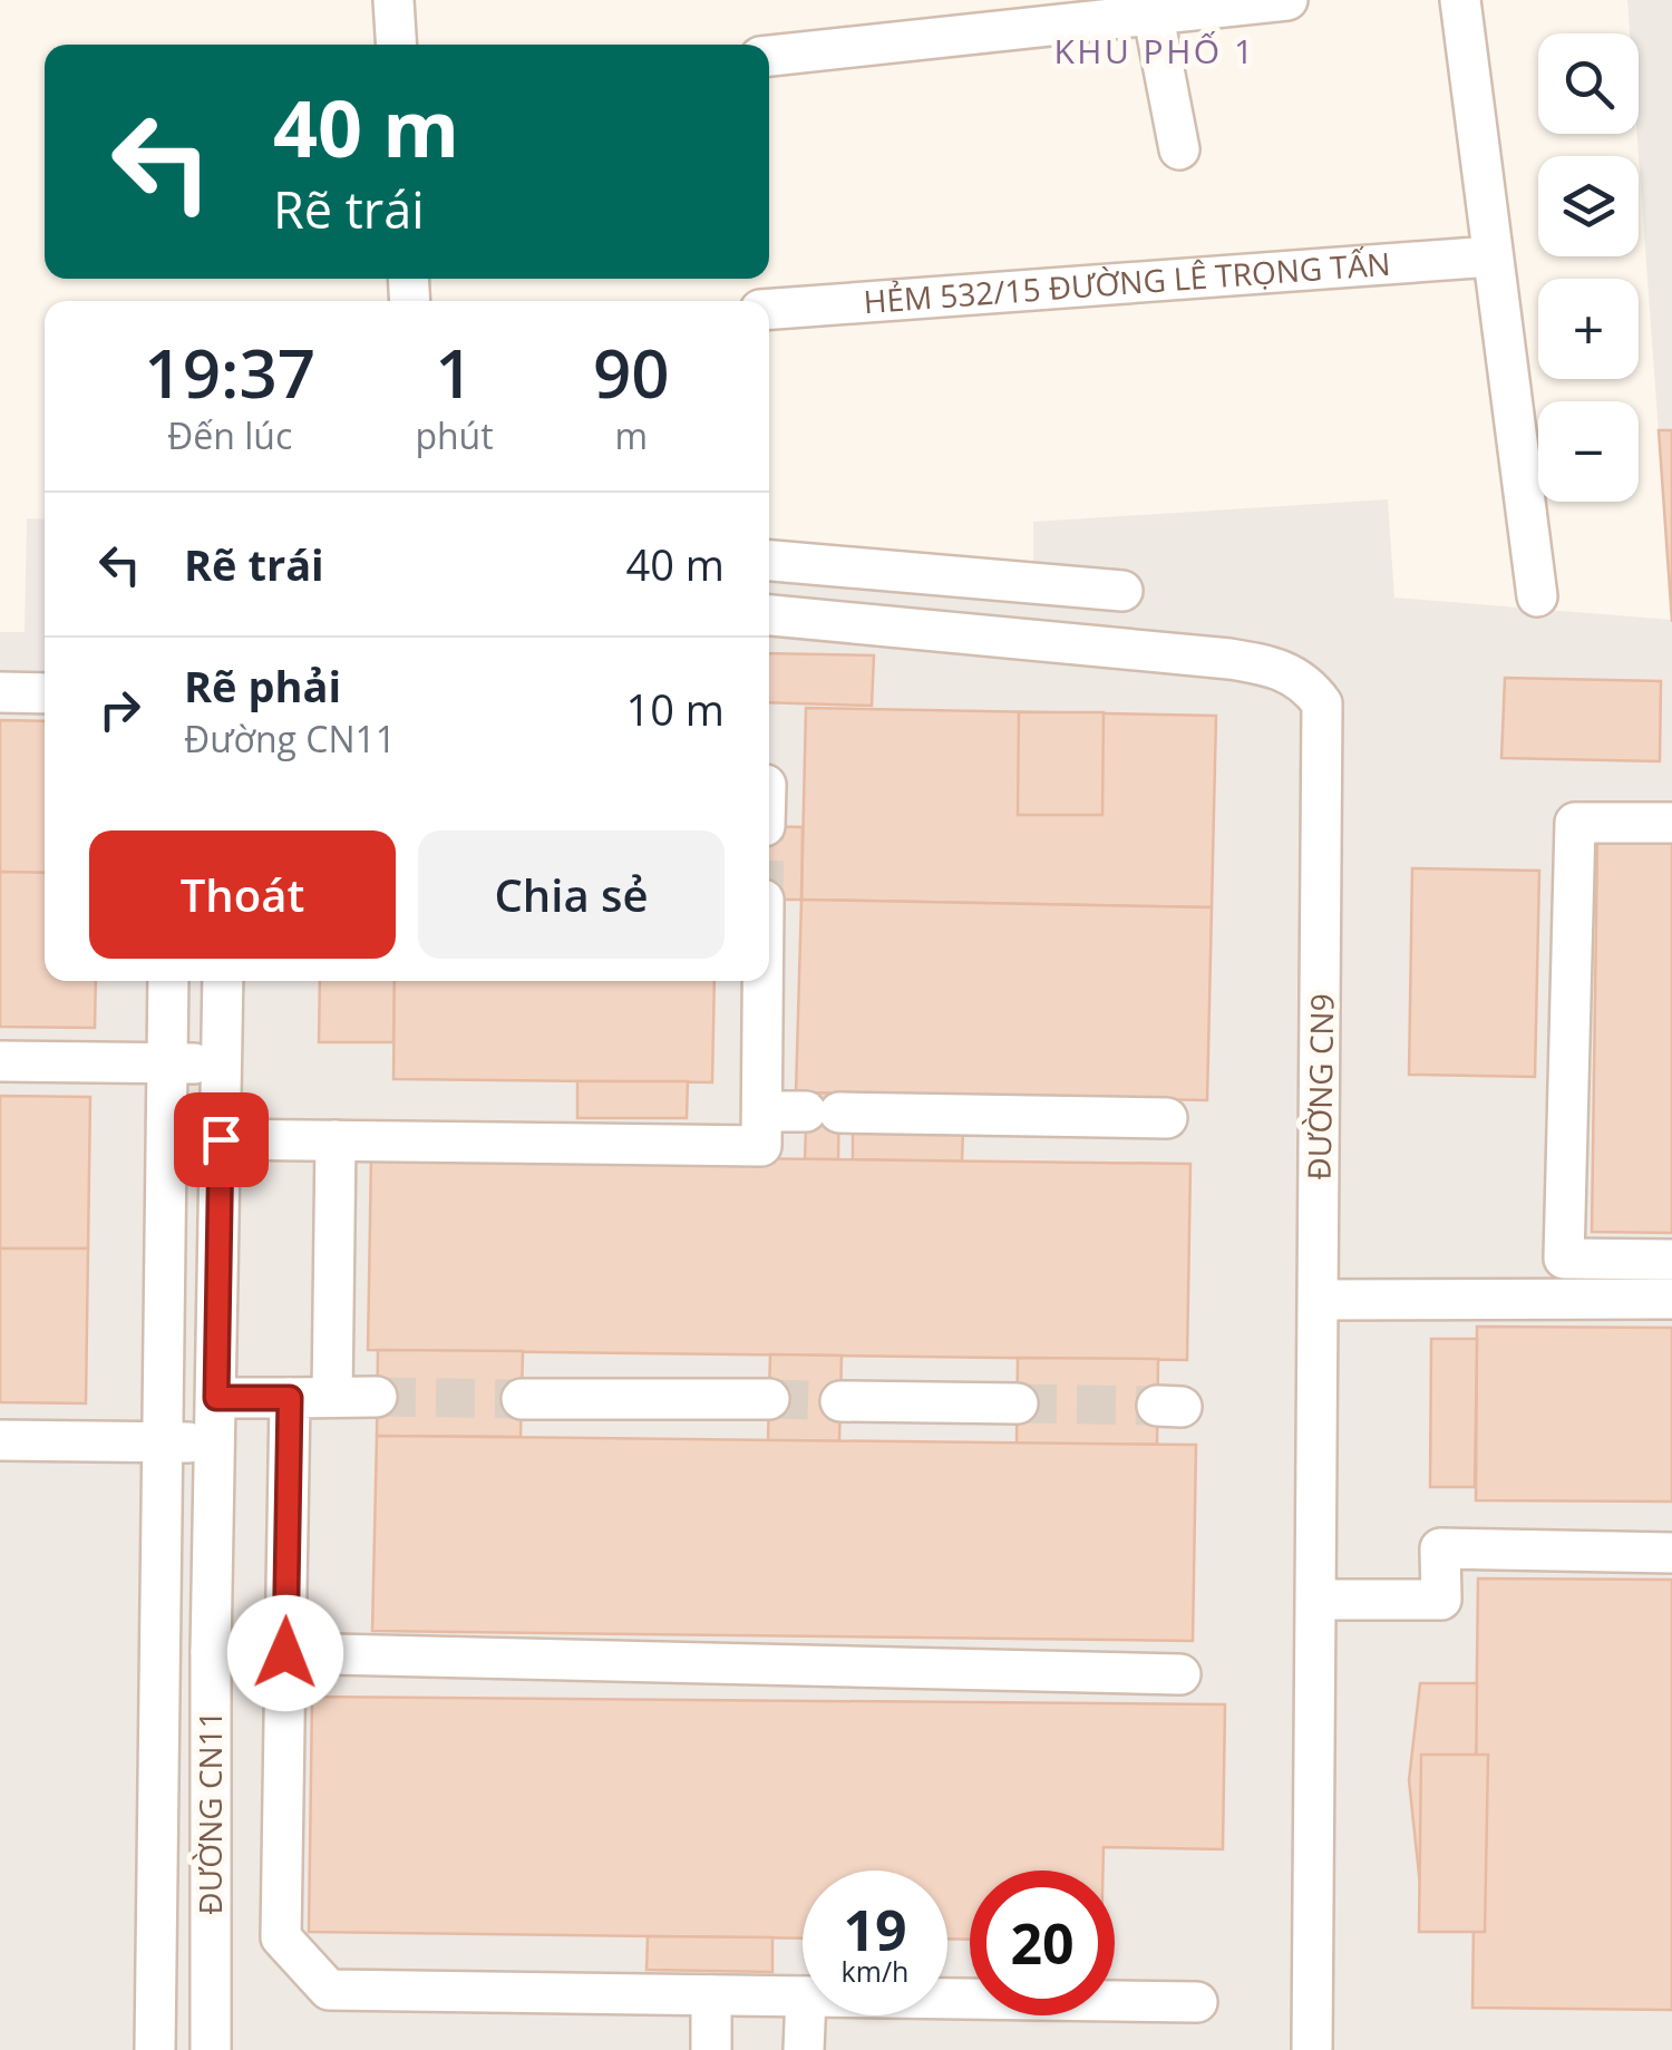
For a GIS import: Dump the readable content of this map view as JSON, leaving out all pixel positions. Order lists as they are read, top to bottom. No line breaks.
{"streets":{"street":["HẺM 532/15 ĐƯỜNG LÊ TRỌNG TẤN","ĐƯỜNG CN9","ĐƯỜNG CN11"]},"districts":["KHU PHỐ 1"],"page":{"map_buttons":["+","−"],"turn":["40 m","Rẽ trái"],"eta":["19:37","Đến lúc","1","phút","90","m"],"list":[{"name":"Rẽ trái","value":"40 m"},{"name":"Rẽ phải","note":"Đường CN11","value":"10 m"}],"buttons":["Thoát","Chia sẻ"],"speed":"19 km/h","limit":"20"}}
